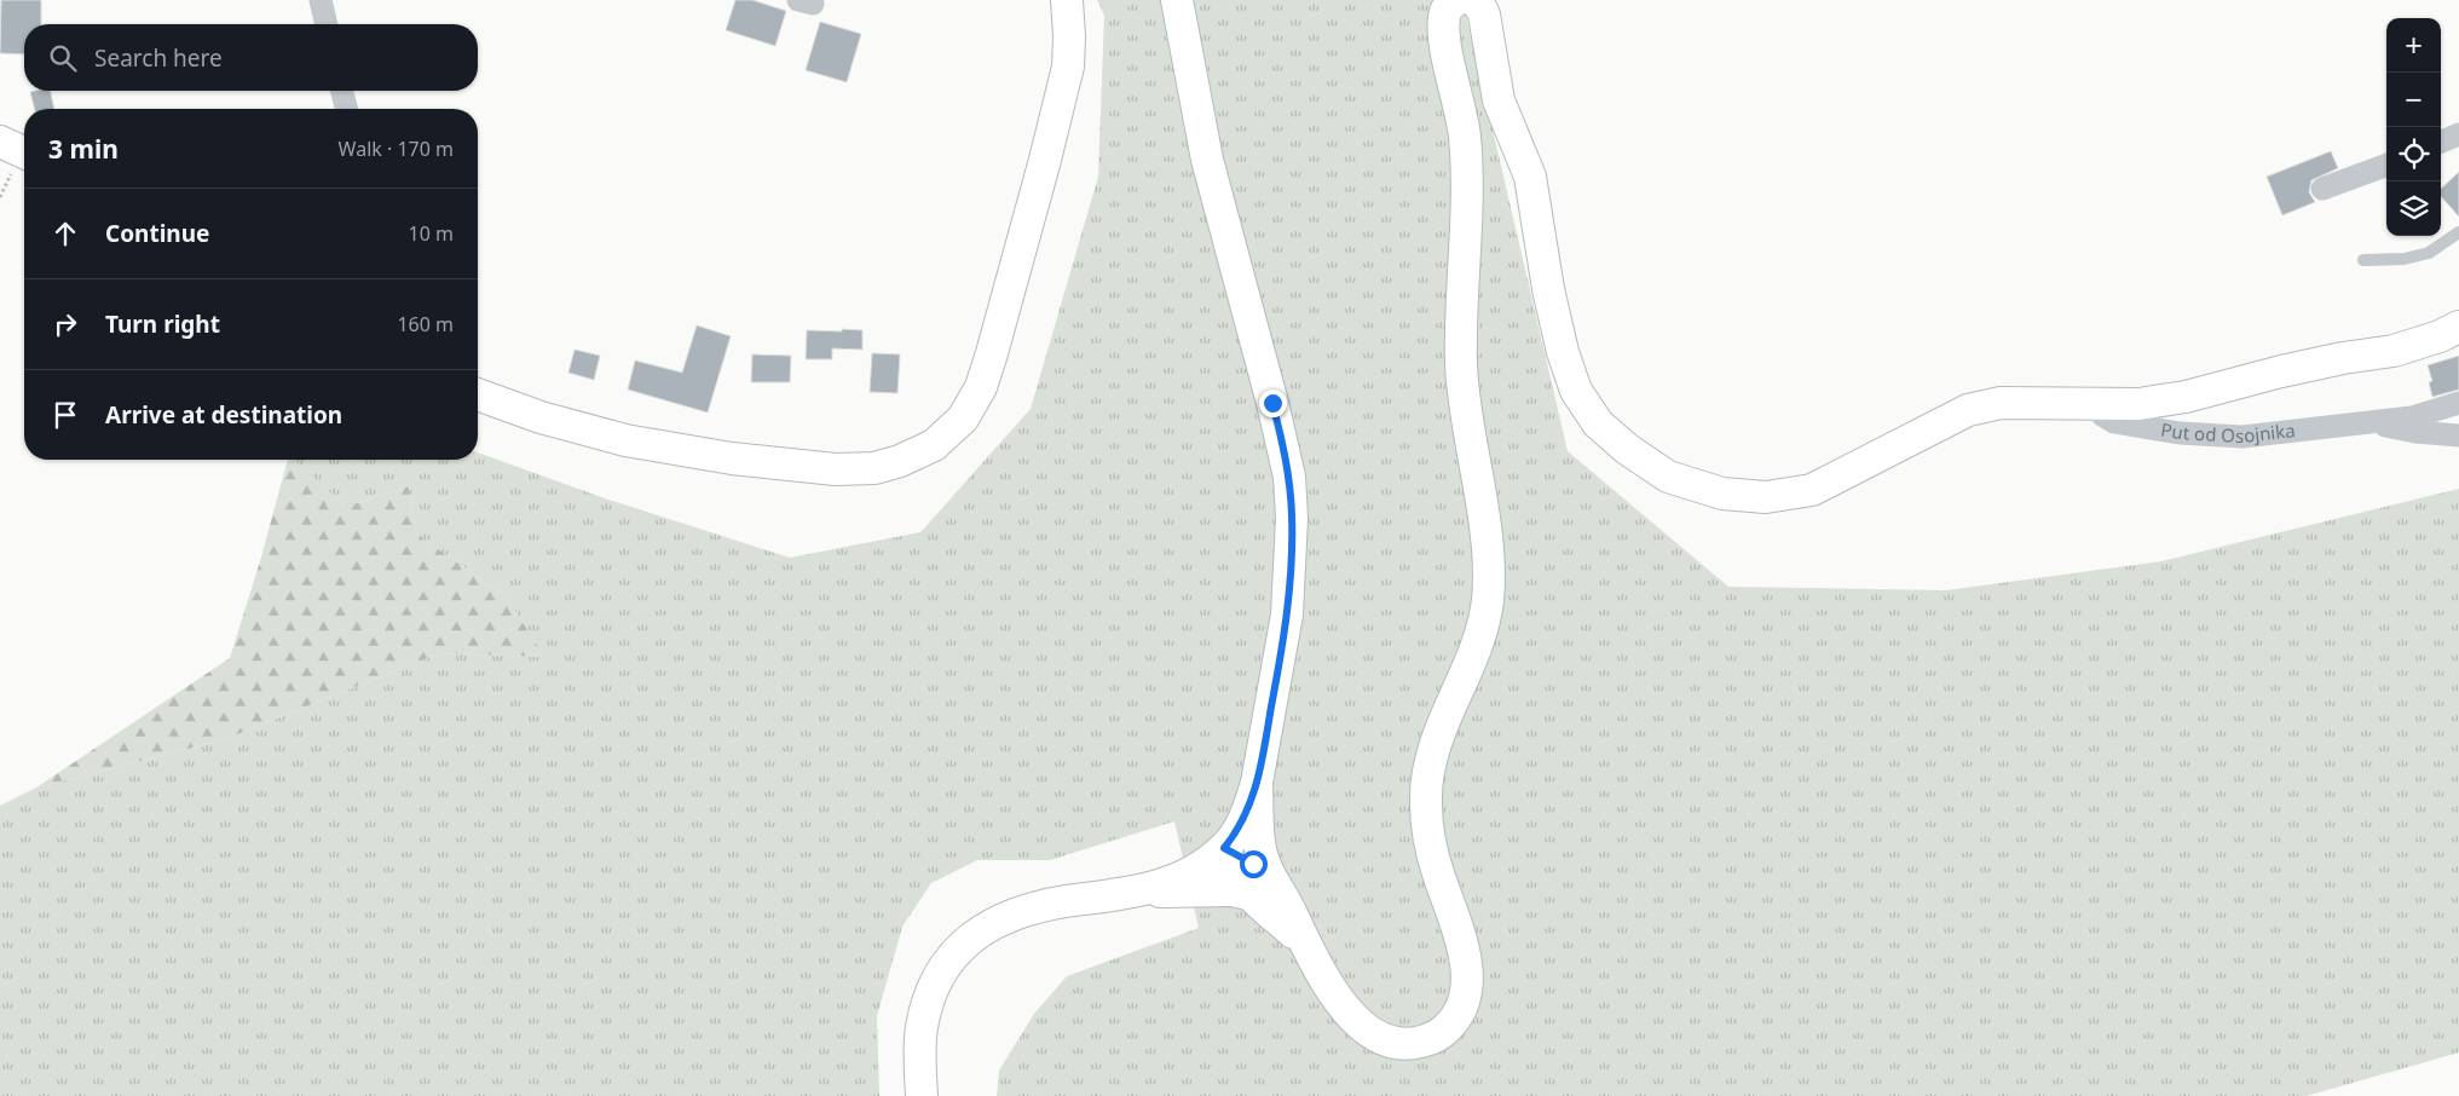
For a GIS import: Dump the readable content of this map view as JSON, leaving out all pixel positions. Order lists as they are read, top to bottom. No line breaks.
{"streets":{"street":["Put od Osojnika"]},"page":{"map_buttons":["+","−"],"search":"Search here","heading":["3 min","Walk · 170 m"],"list":[["Continue","10 m"],["Turn right","160 m"],"Arrive at destination"]}}
